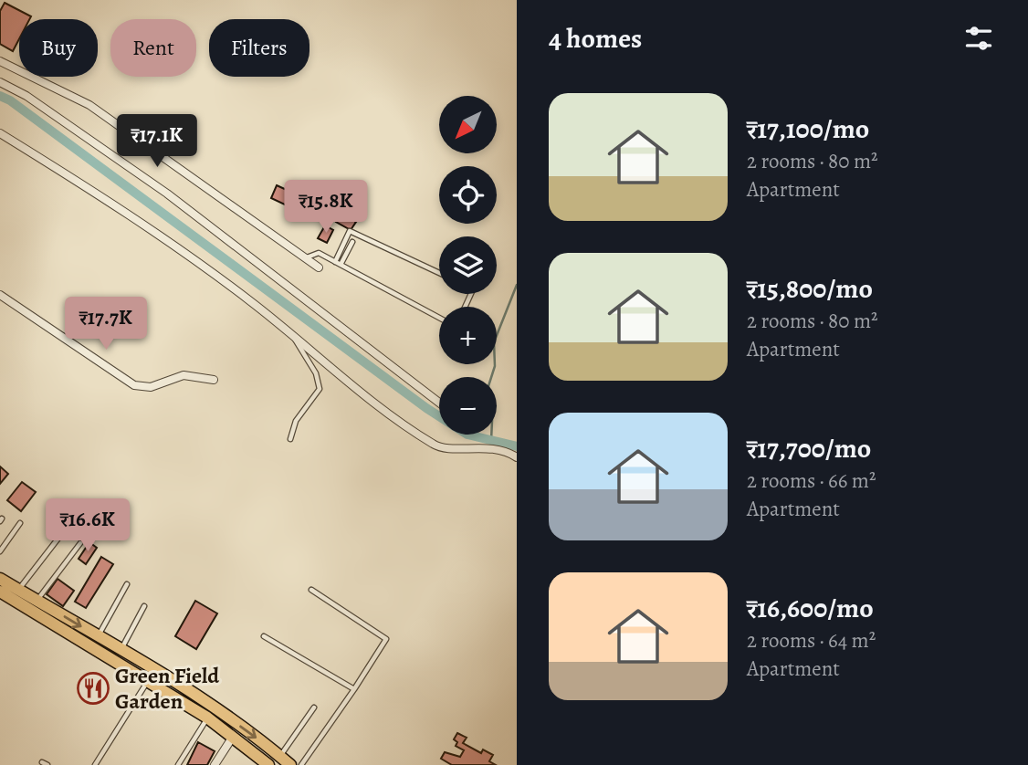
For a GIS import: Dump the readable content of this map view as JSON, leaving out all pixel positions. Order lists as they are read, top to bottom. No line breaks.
{"places":{"restaurant":["Green Field Garden"]},"north":"bottom left","page":{"heading":"4 homes","chip":["Buy","Rent","Filters"],"list":[{"name":"₹17,100/mo","note":"2 rooms · 80 m² · Apartment"},{"name":"₹15,800/mo","note":"2 rooms · 80 m² · Apartment"},{"name":"₹17,700/mo","note":"2 rooms · 66 m² · Apartment"},{"name":"₹16,600/mo","note":"2 rooms · 64 m² · Apartment"}],"map_buttons":["+","−"],"price":["₹17.1K","₹15.8K","₹17.7K","₹16.6K"]}}
